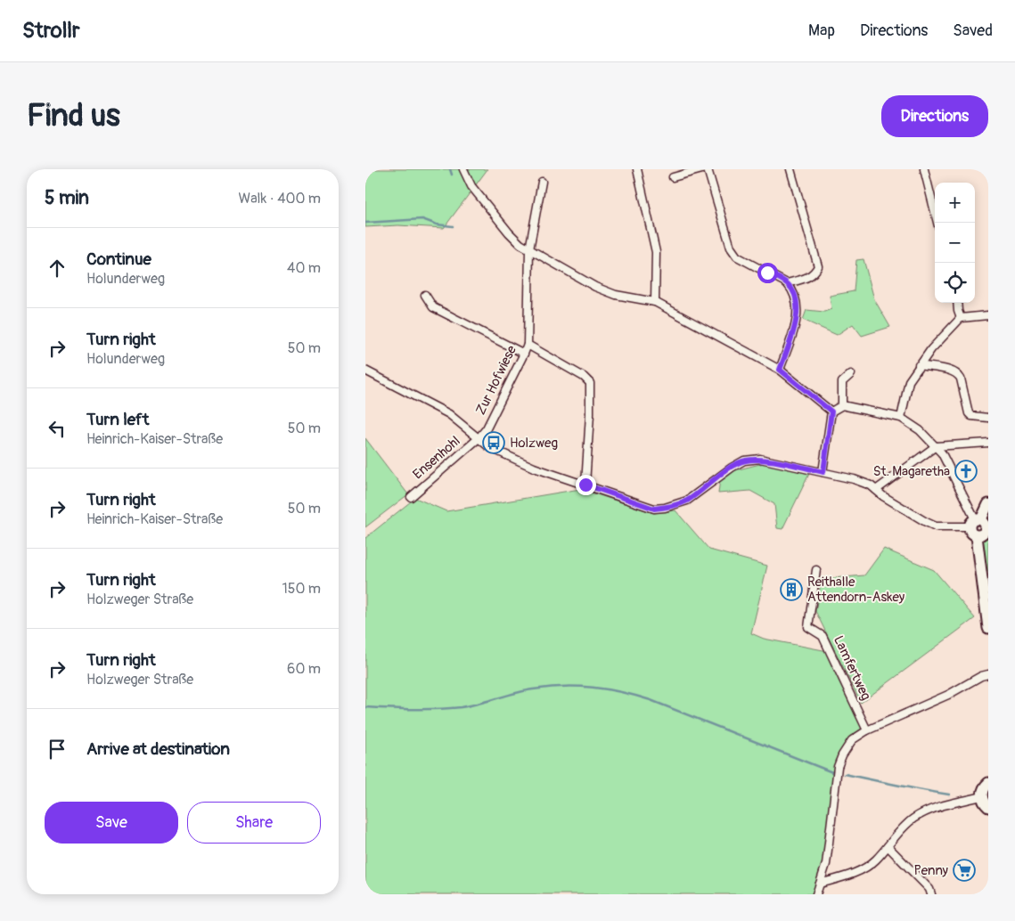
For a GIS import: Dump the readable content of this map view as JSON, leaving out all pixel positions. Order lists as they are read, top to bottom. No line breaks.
{"streets":{"street":["Zur Hofwiese","Ensenhohl","Lamfertweg"]},"crossings":[["Zur Hofwiese","Ensenhohl"]],"places":{"bus stop":["Holzweg"],"church":["St. Magaretha"],"building":["Reithalle Attendorn-Askey"],"supermarket":["Penny"]},"page":{"header":"Strollr","nav":["Map","Directions","Saved"],"buttons":["Directions",["Save","Share"]],"title":"Find us","heading":["5 min","Walk · 400 m"],"map_buttons":["+","−"],"list":[["Continue","Holunderweg","40 m"],["Turn right","Holunderweg","50 m"],["Turn left","Heinrich-Kaiser-Straße","50 m"],["Turn right","Heinrich-Kaiser-Straße","50 m"],["Turn right","Holzweger Straße","150 m"],["Turn right","Holzweger Straße","60 m"],"Arrive at destination"]}}
